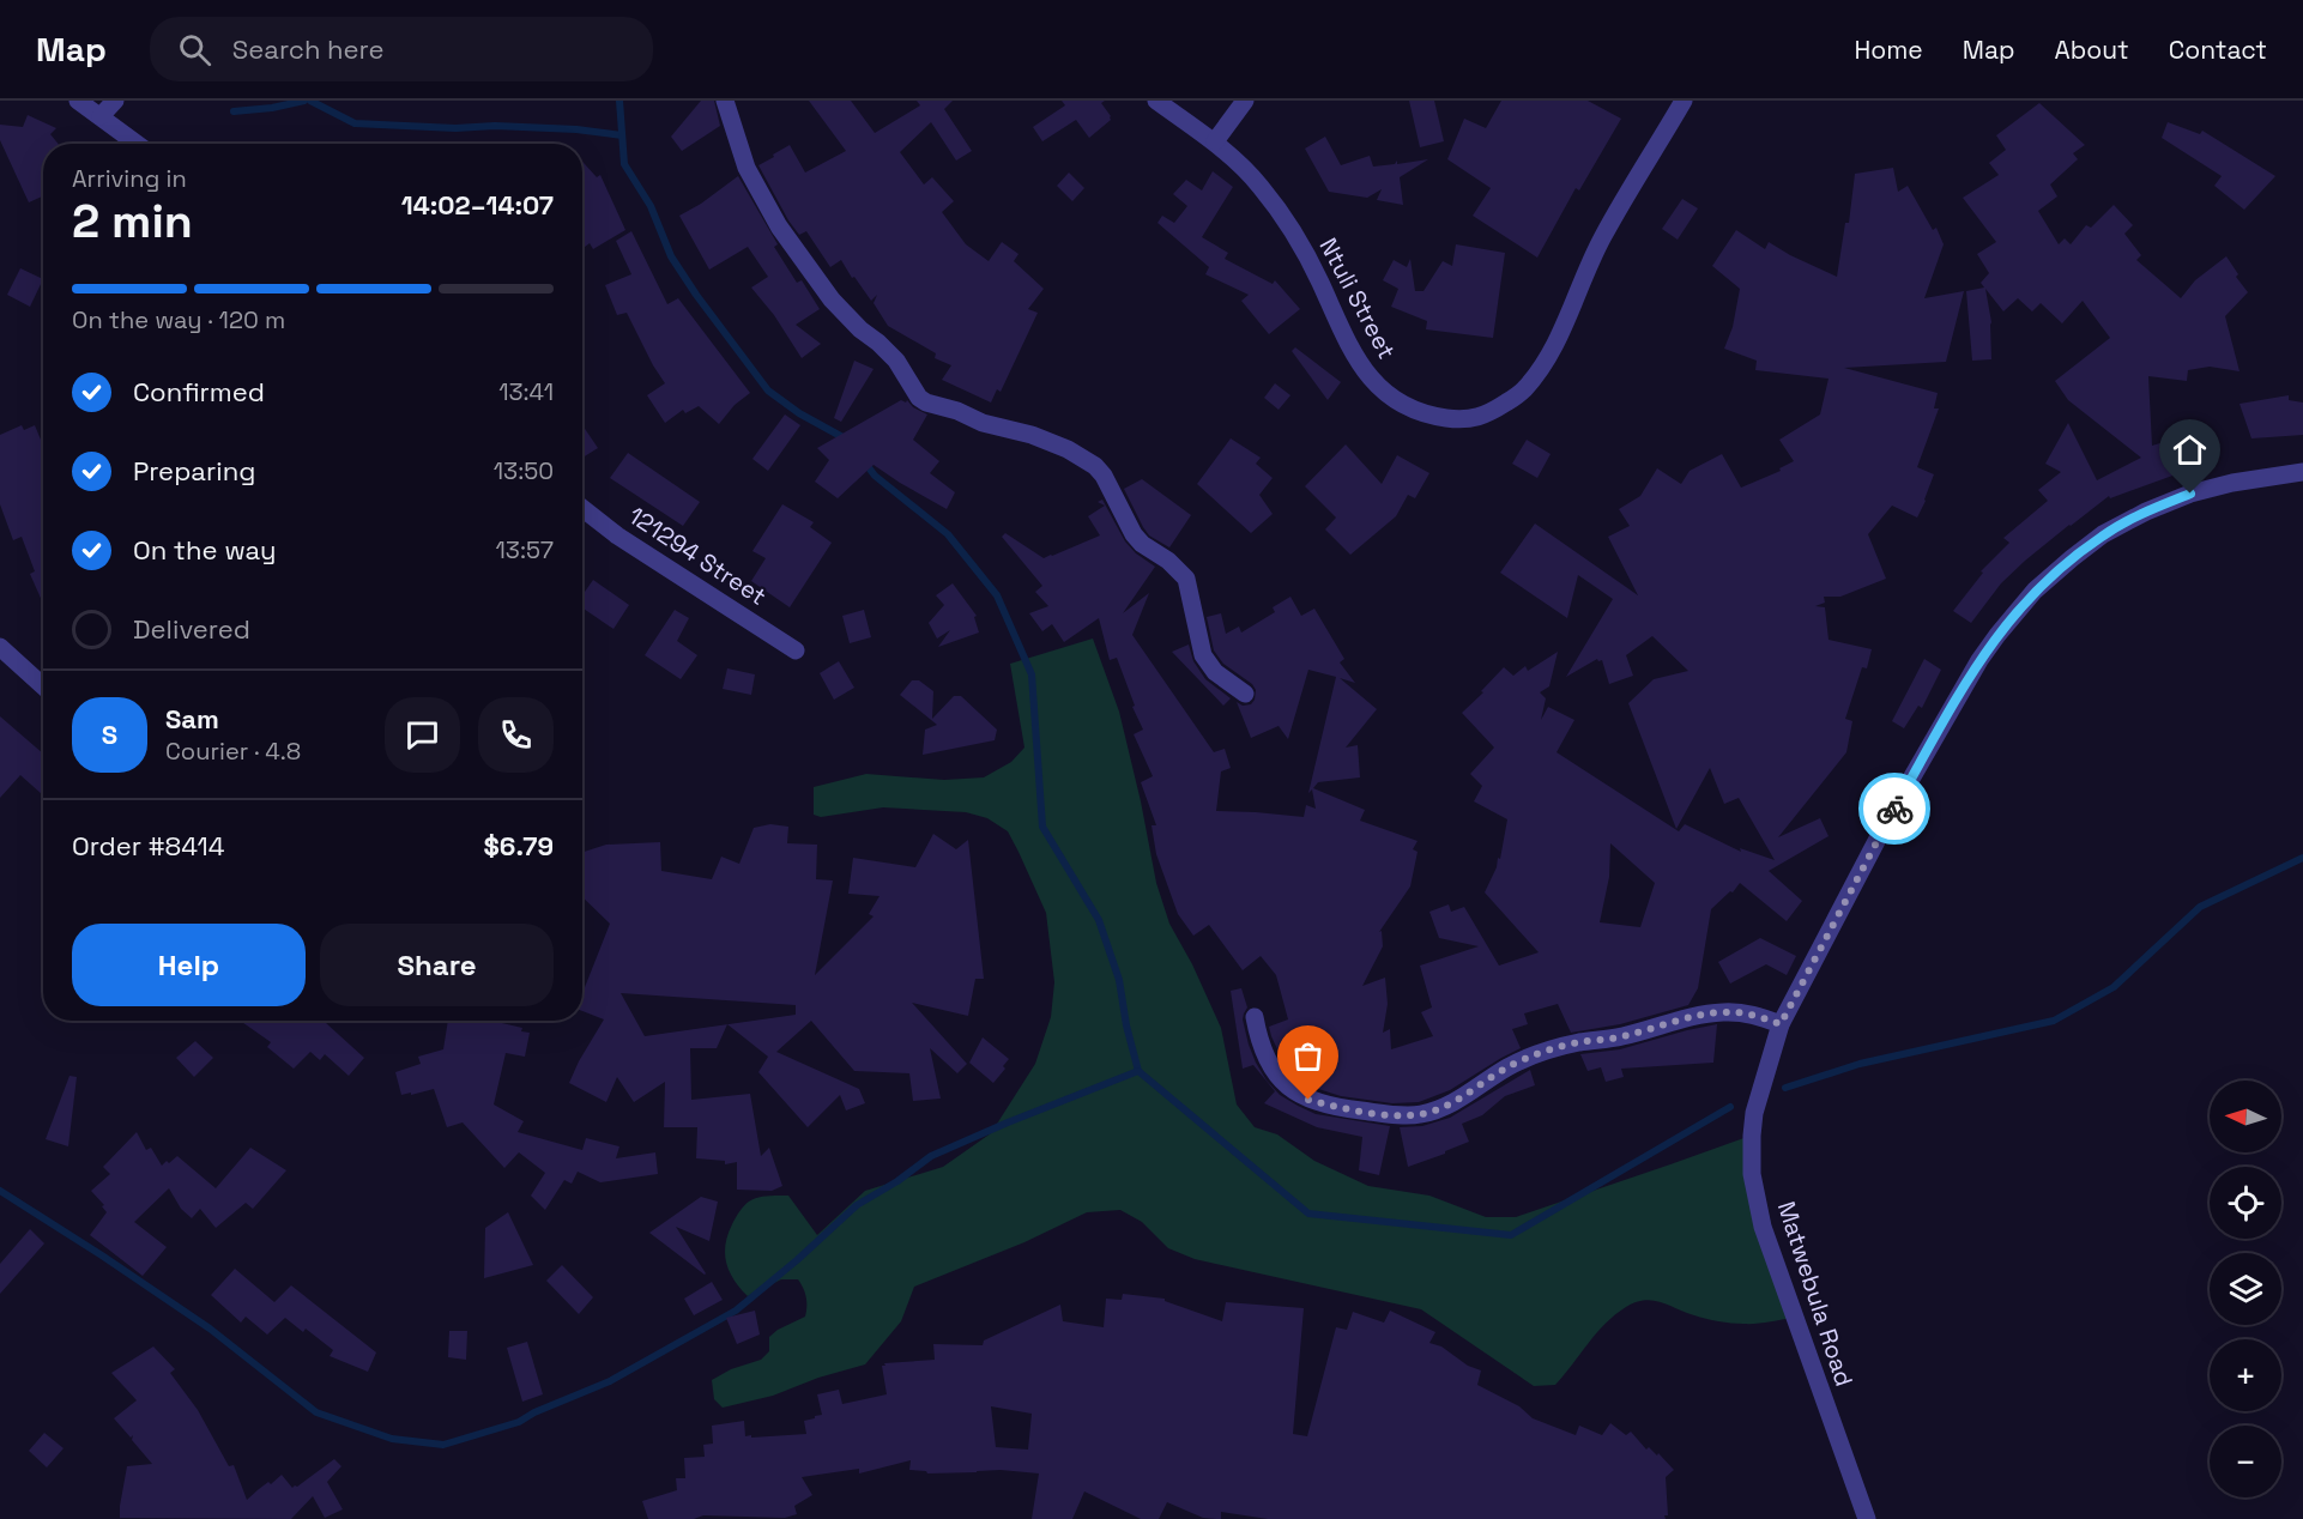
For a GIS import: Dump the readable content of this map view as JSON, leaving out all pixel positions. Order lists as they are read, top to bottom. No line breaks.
{"streets":{"street":["Ntuli Street","121294 Street","Matwebula Road"]},"north":"left","page":{"header":"Map","search":"Search here","nav":["Home","Map","About","Contact"],"heading":["2 min","Arriving in","14:02–14:07"],"panel":["Sam","Courier · 4.8","Order #8414","$6.79"],"bar":"On the way · 120 m","list":[["Confirmed","13:41"],["Preparing","13:50"],["On the way","13:57"],"Delivered"],"round":"S","buttons":["Help","Share"],"map_buttons":["+","−"]}}
